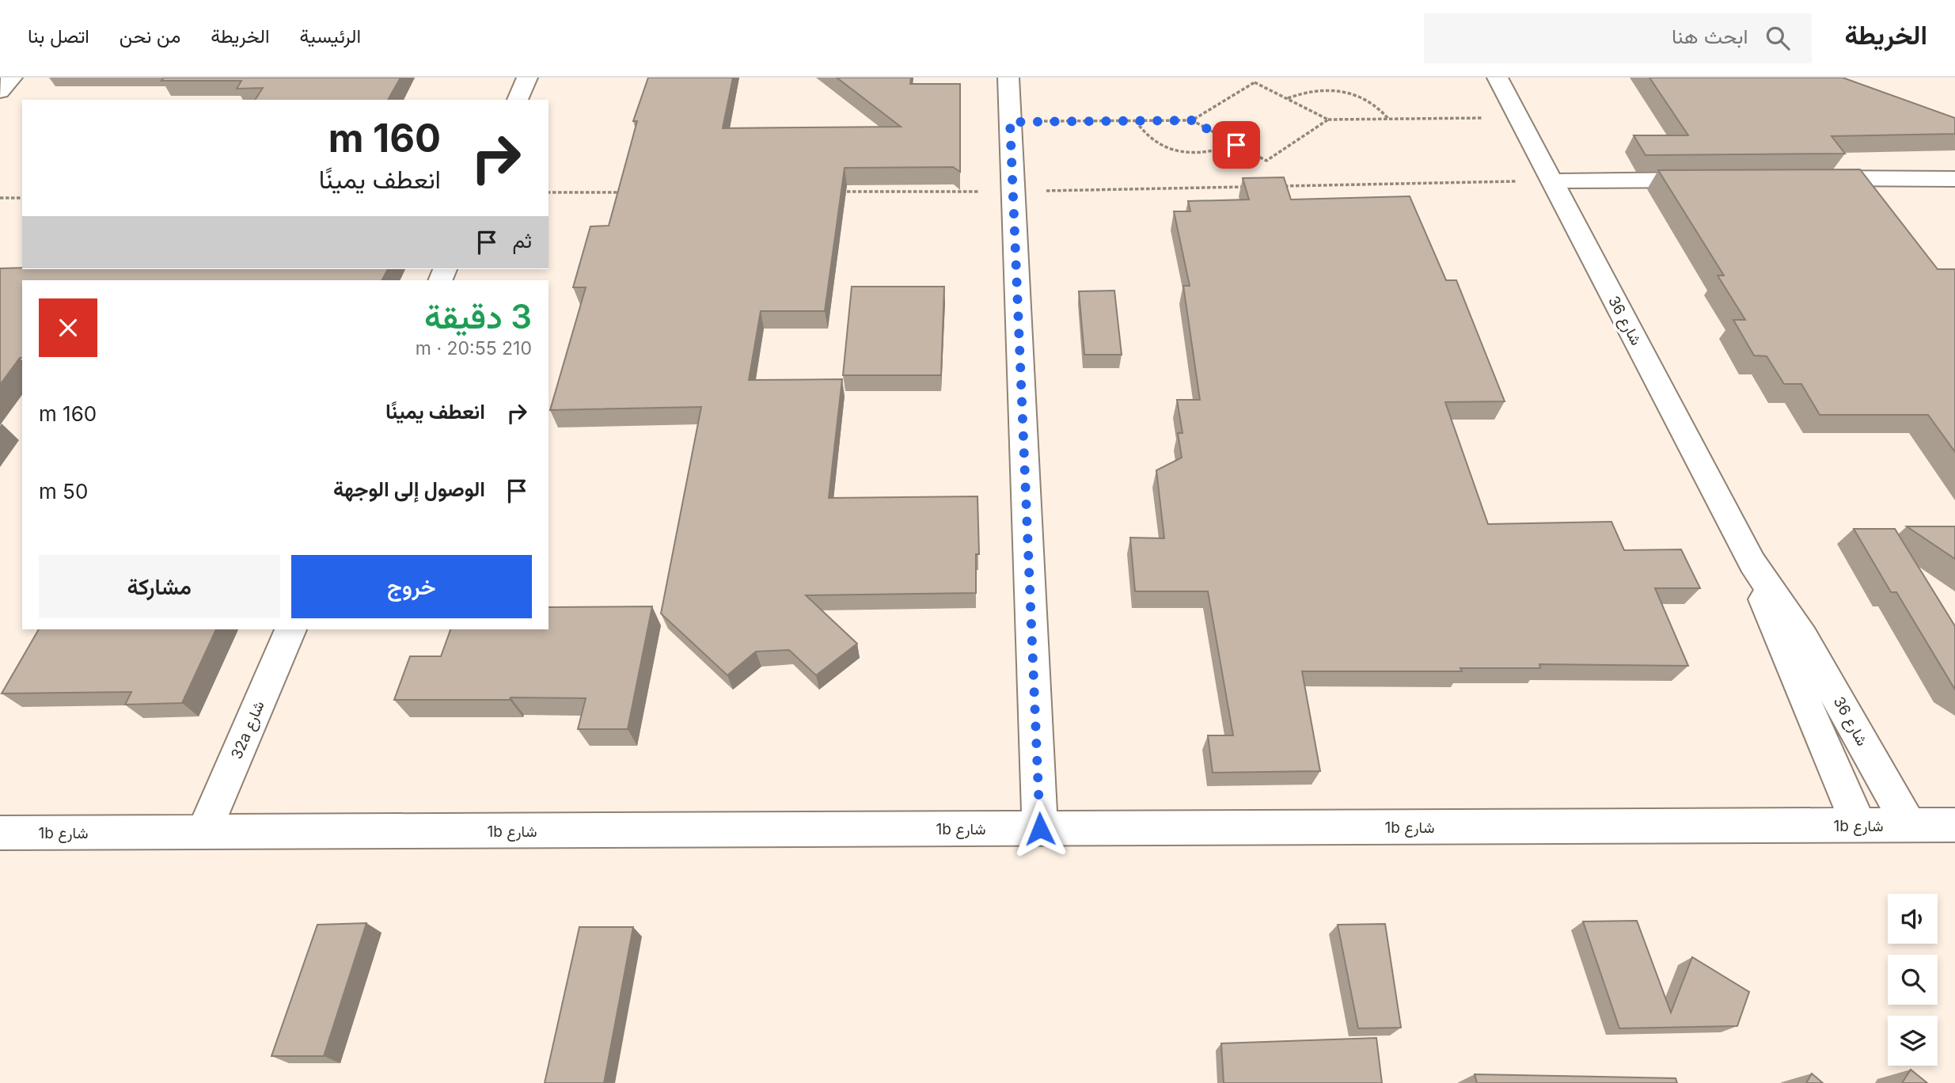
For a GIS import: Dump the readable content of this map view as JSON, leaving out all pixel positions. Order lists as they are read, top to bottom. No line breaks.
{"streets":{"street":["شارع 36","32a شارع","1b شارع"]},"crossings":[["شارع 36","1b شارع"],["32a شارع","1b شارع"]],"page":{"header":"الخريطة","search":"ابحث هنا","nav":["الرئيسية","الخريطة","من نحن","اتصل بنا"],"turn":["160 m","انعطف يمينًا"],"then":"ثم","heading":["3 دقيقة","210 m · 20:55"],"list":[{"name":"انعطف يمينًا","value":"160 m"},{"name":"الوصول إلى الوجهة","value":"50 m"}],"buttons":["خروج","مشاركة"]}}
